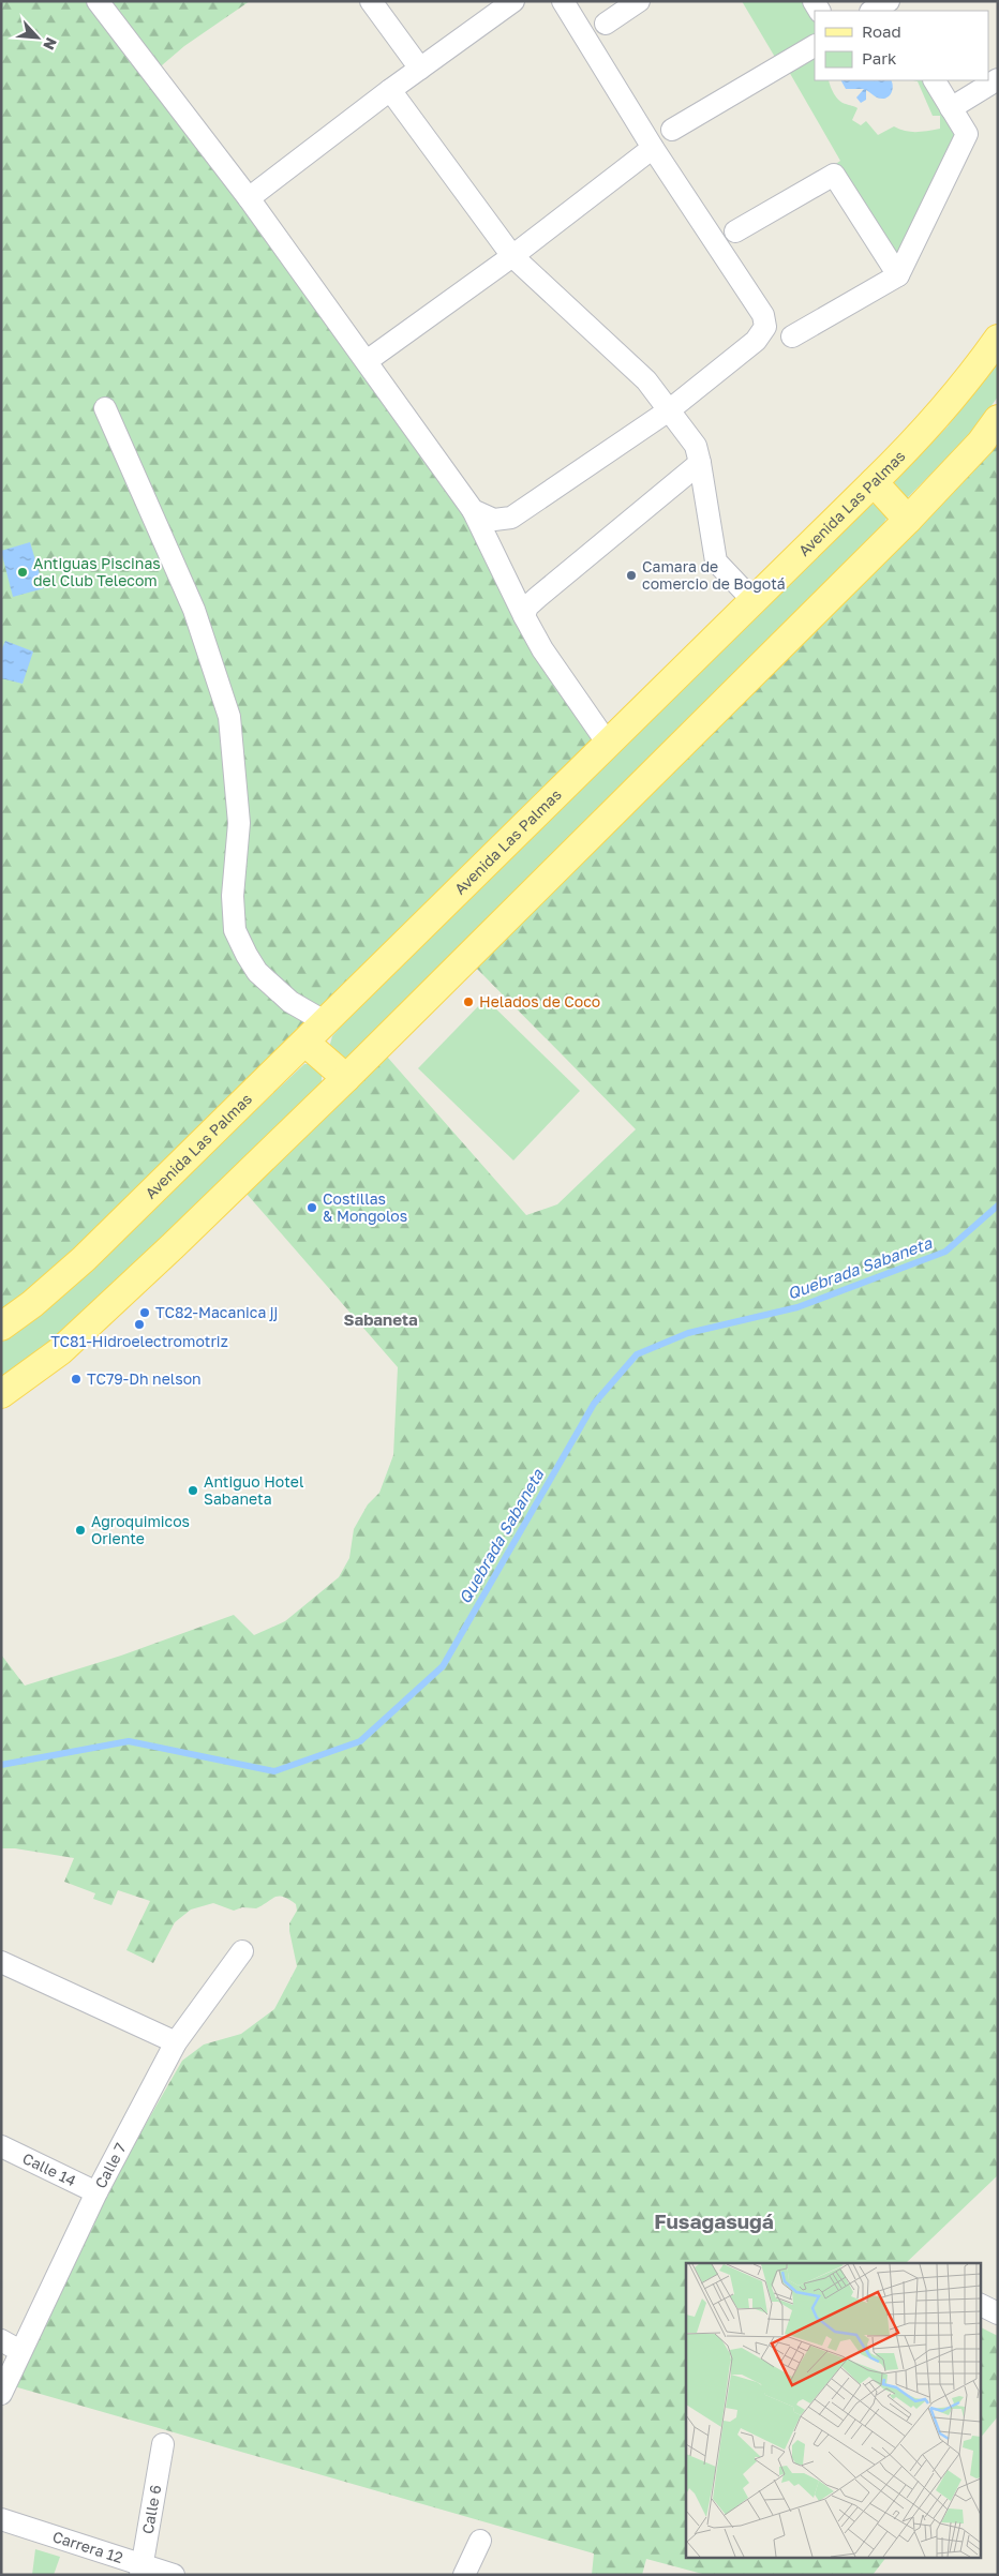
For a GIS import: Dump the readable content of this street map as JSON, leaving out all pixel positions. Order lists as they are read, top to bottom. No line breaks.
{"streets":{"main road":["Avenida Las Palmas"],"street":["Calle 7","Calle 14","Calle 6","Carrera 12"]},"crossings":[["Calle 7","Calle 14"],["Calle 6","Carrera 12"]],"districts":["Sabaneta","Fusagasugá"],"water":["Quebrada Sabaneta"],"places":["Antiguas Piscinas del Club Telecom","Camara de comercio de Bogotá","Helados de Coco","Costillas & Mongolos","TC82-Macanica jj","TC81-Hidroelectromotriz","TC79-Dh nelson","Antiguo Hotel Sabaneta","Agroquimicos Oriente"],"legend":["Road","Park"],"north":"bottom right"}
